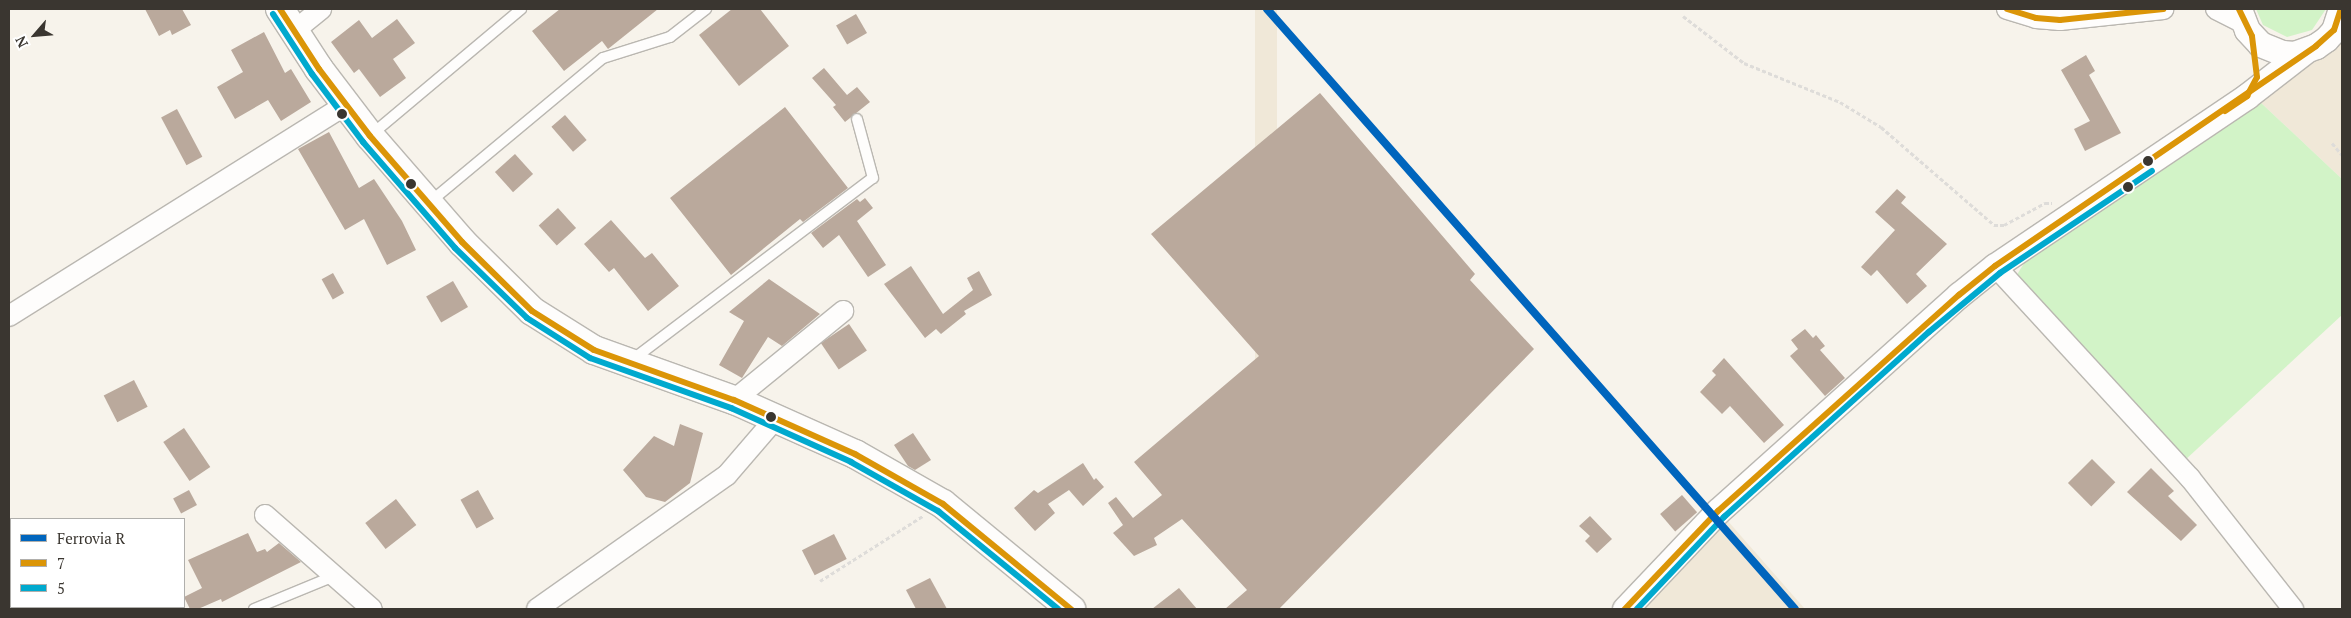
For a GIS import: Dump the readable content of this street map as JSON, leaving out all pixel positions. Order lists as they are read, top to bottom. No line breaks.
{"lines":["rail line R","transit line 7","transit line 5"],"legend":["Ferrovia R","7","5"],"north":"bottom left"}
